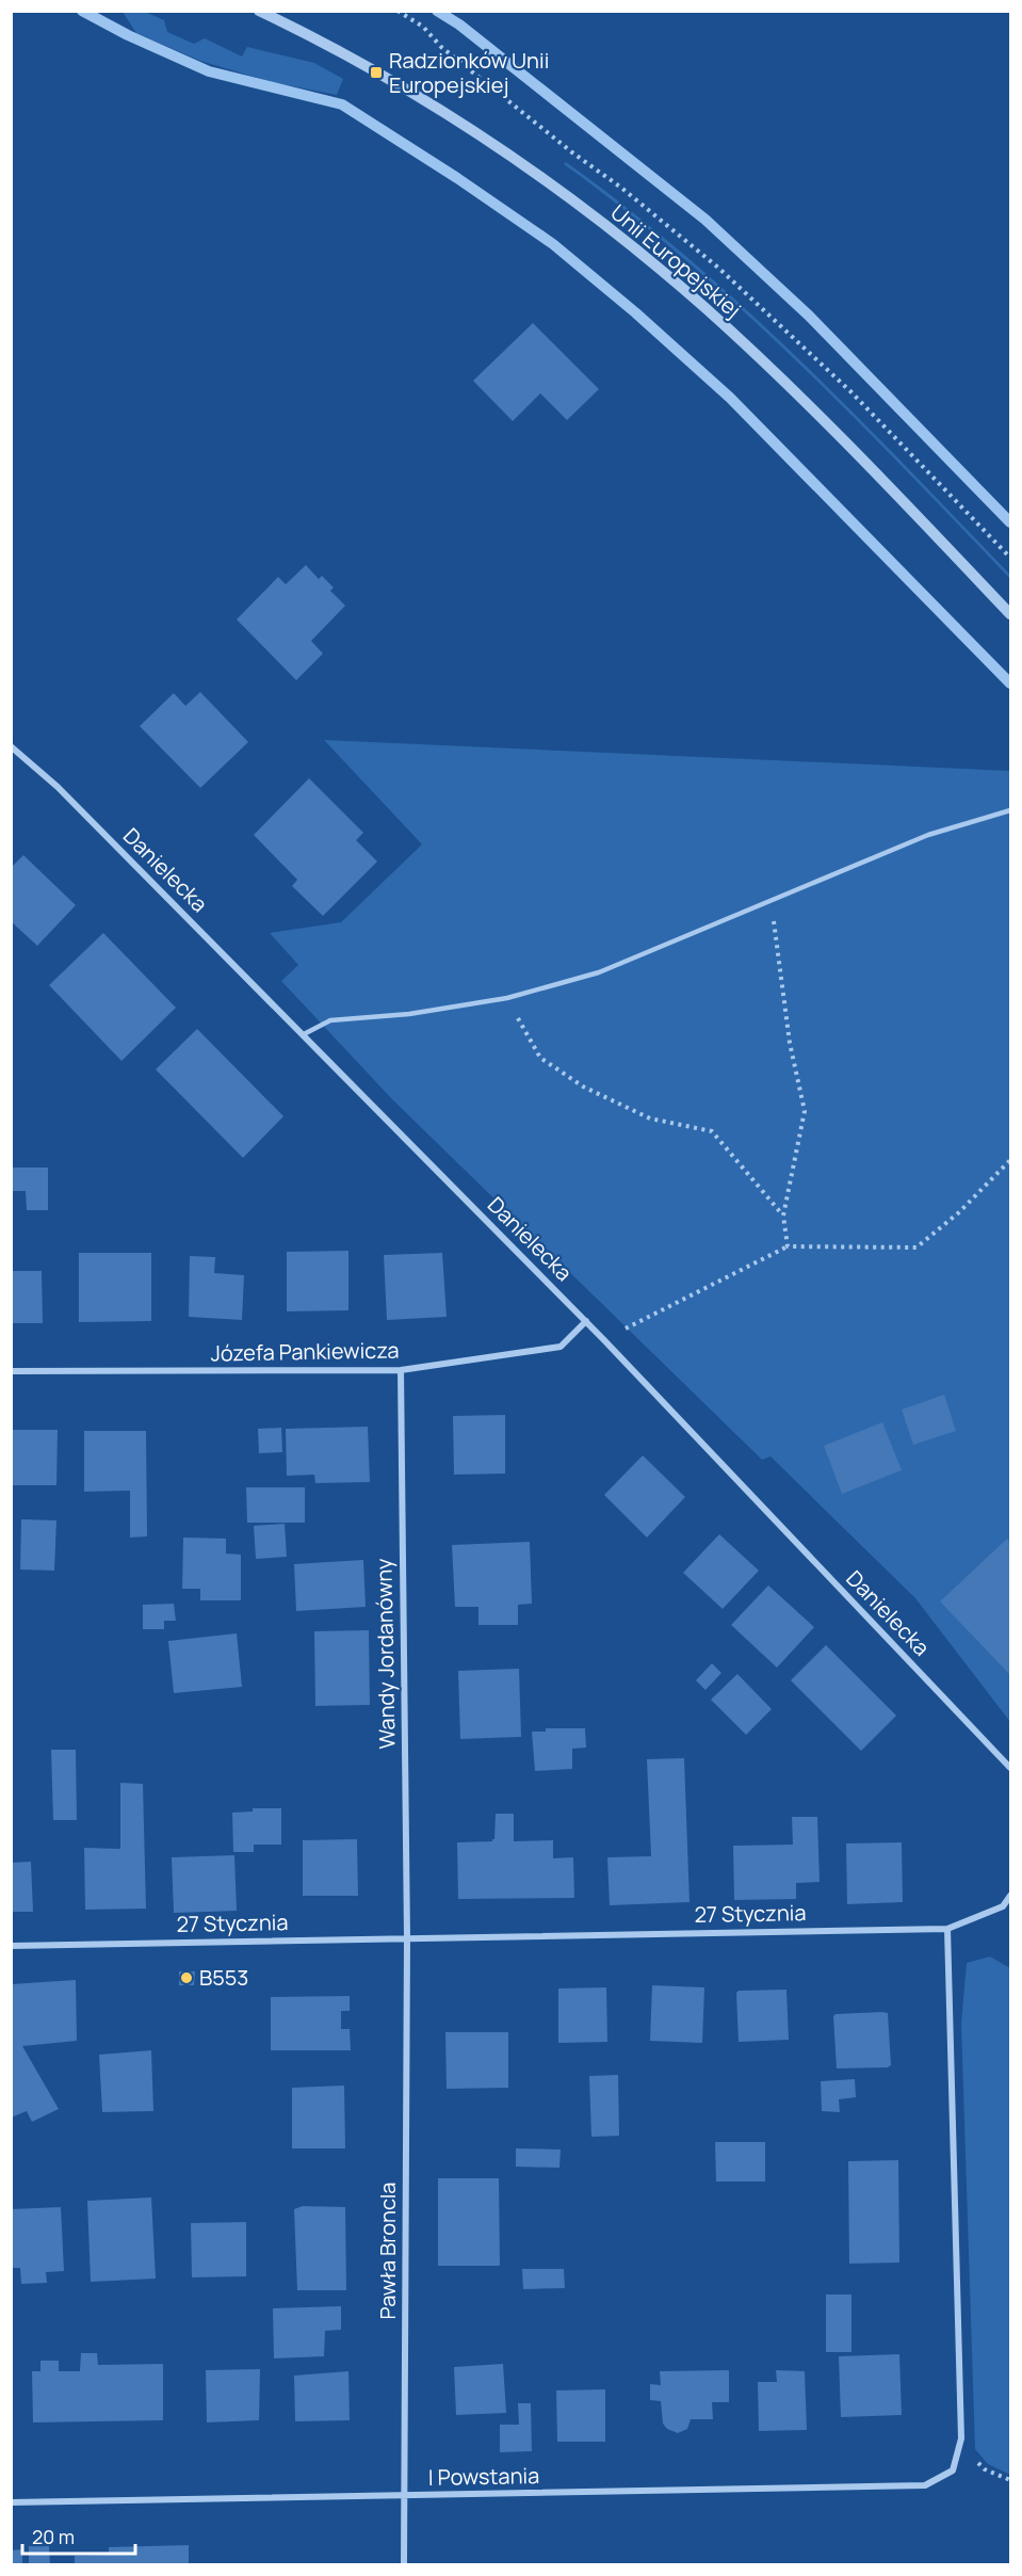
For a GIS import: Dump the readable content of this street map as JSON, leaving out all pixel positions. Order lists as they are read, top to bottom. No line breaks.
{"streets":{"street":["Unii Europejskiej","Danielecka","Józefa Pankiewicza","Wandy Jordanówny","27 Stycznia","Pawła Broncla","I Powstania"]},"crossings":[["Danielecka","Józefa Pankiewicza"],["Józefa Pankiewicza","Wandy Jordanówny"],["Wandy Jordanówny","27 Stycznia"],["Wandy Jordanówny","Pawła Broncla"],["27 Stycznia","Pawła Broncla"],["Pawła Broncla","I Powstania"]],"places":{"transit":["Radzionków Unii Europejskiej"],"other":["B553"]},"scale_bar":"20 m"}
